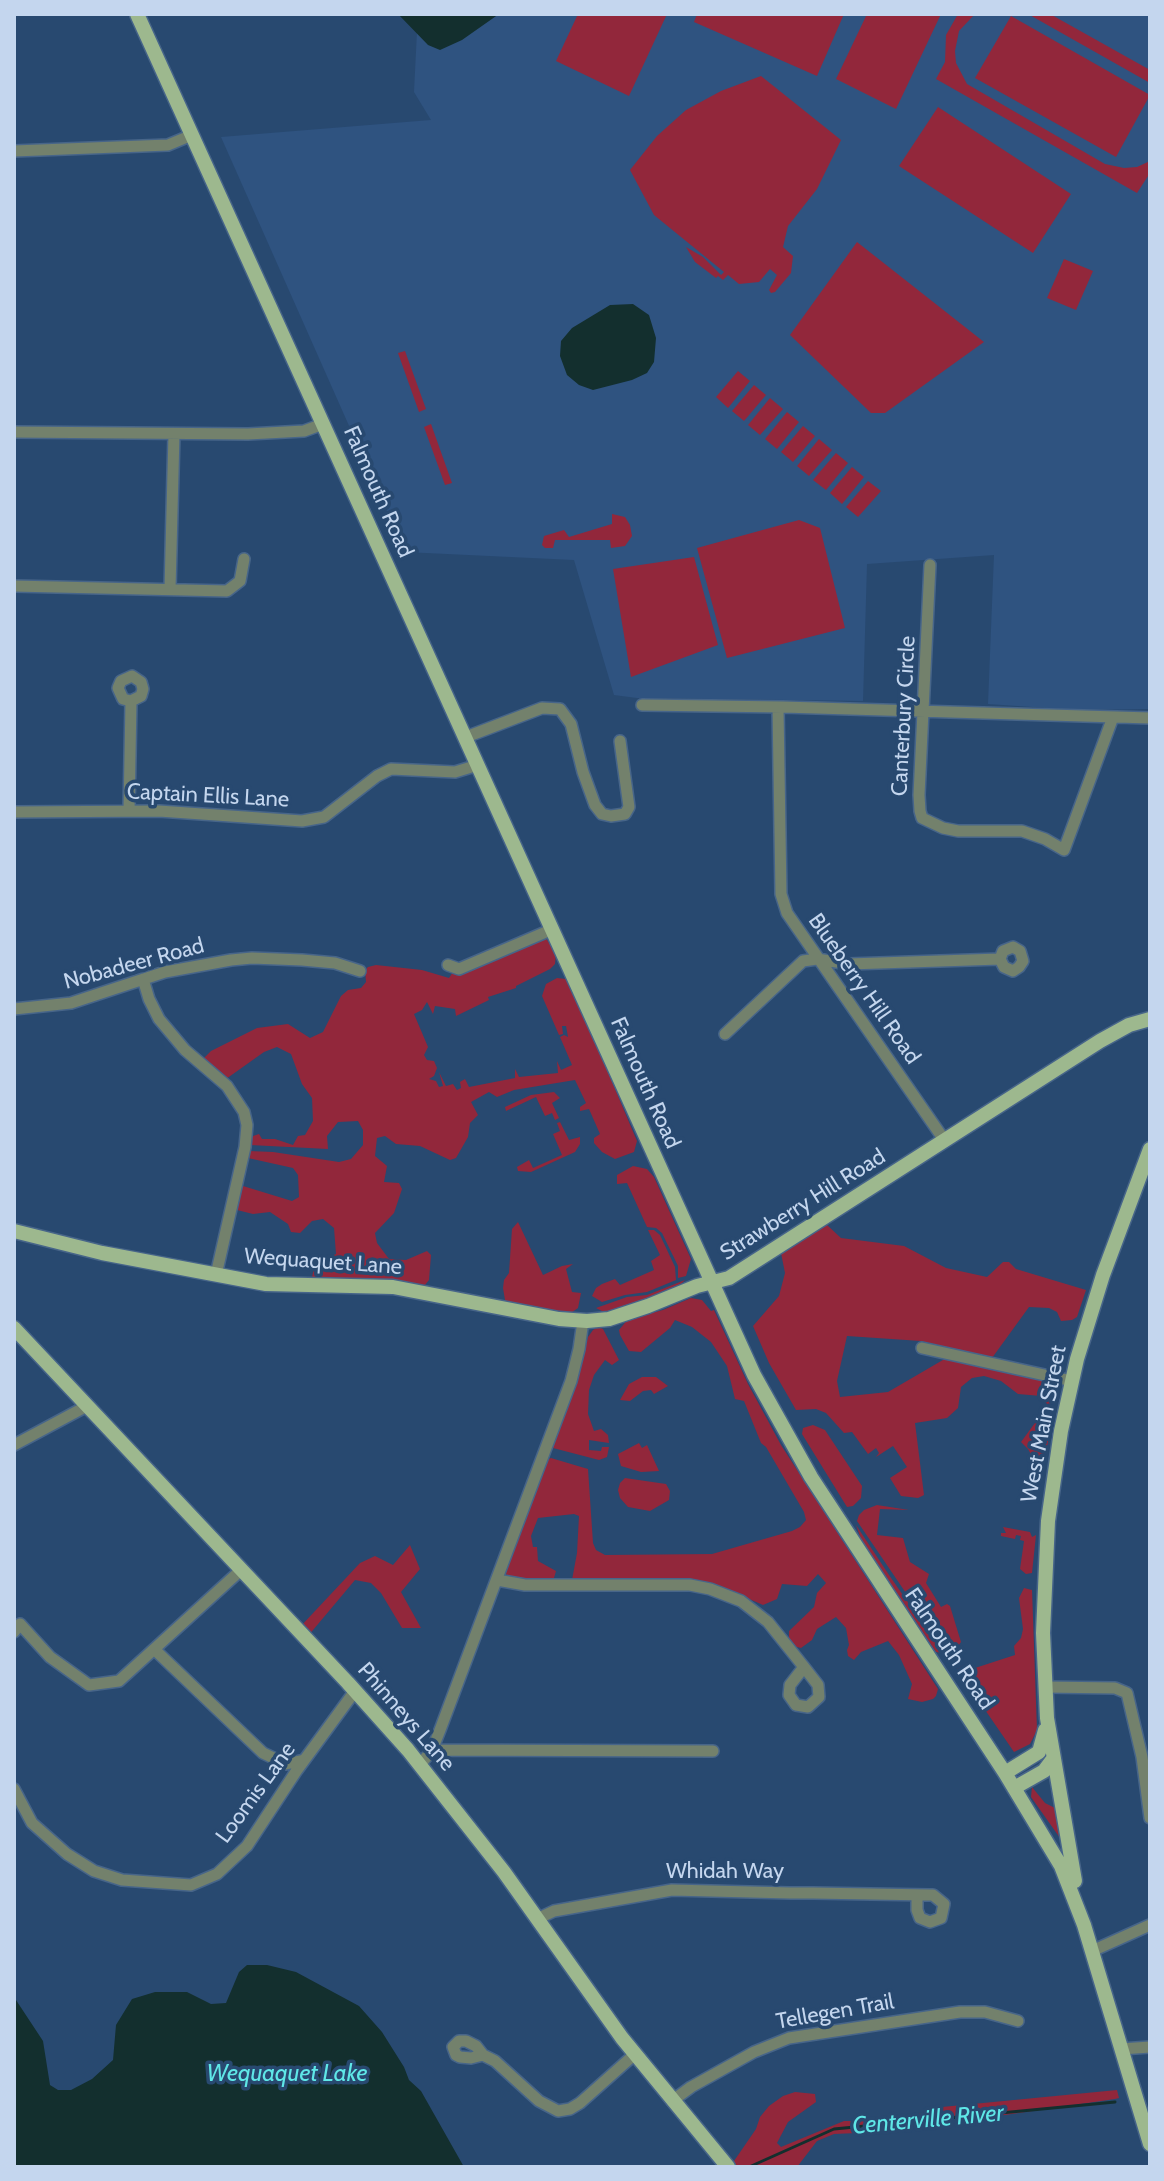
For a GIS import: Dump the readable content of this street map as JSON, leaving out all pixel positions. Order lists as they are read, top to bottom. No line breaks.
{"streets":{"main road":["Falmouth Road","Strawberry Hill Road","Wequaquet Lane","West Main Street","Phinneys Lane"],"street":["Canterbury Circle","Captain Ellis Lane","Nobadeer Road","Blueberry Hill Road","Loomis Lane","Whidah Way","Tellegen Trail"]},"crossings":[["Falmouth Road","Captain Ellis Lane"],["Falmouth Road","Strawberry Hill Road"],["Falmouth Road","West Main Street"],["Blueberry Hill Road","Strawberry Hill Road"],["Strawberry Hill Road","Wequaquet Lane"],["Phinneys Lane","Loomis Lane"],["Phinneys Lane","Whidah Way"],["Phinneys Lane","Tellegen Trail"]],"water":["Wequaquet Lake","Centerville River"]}
